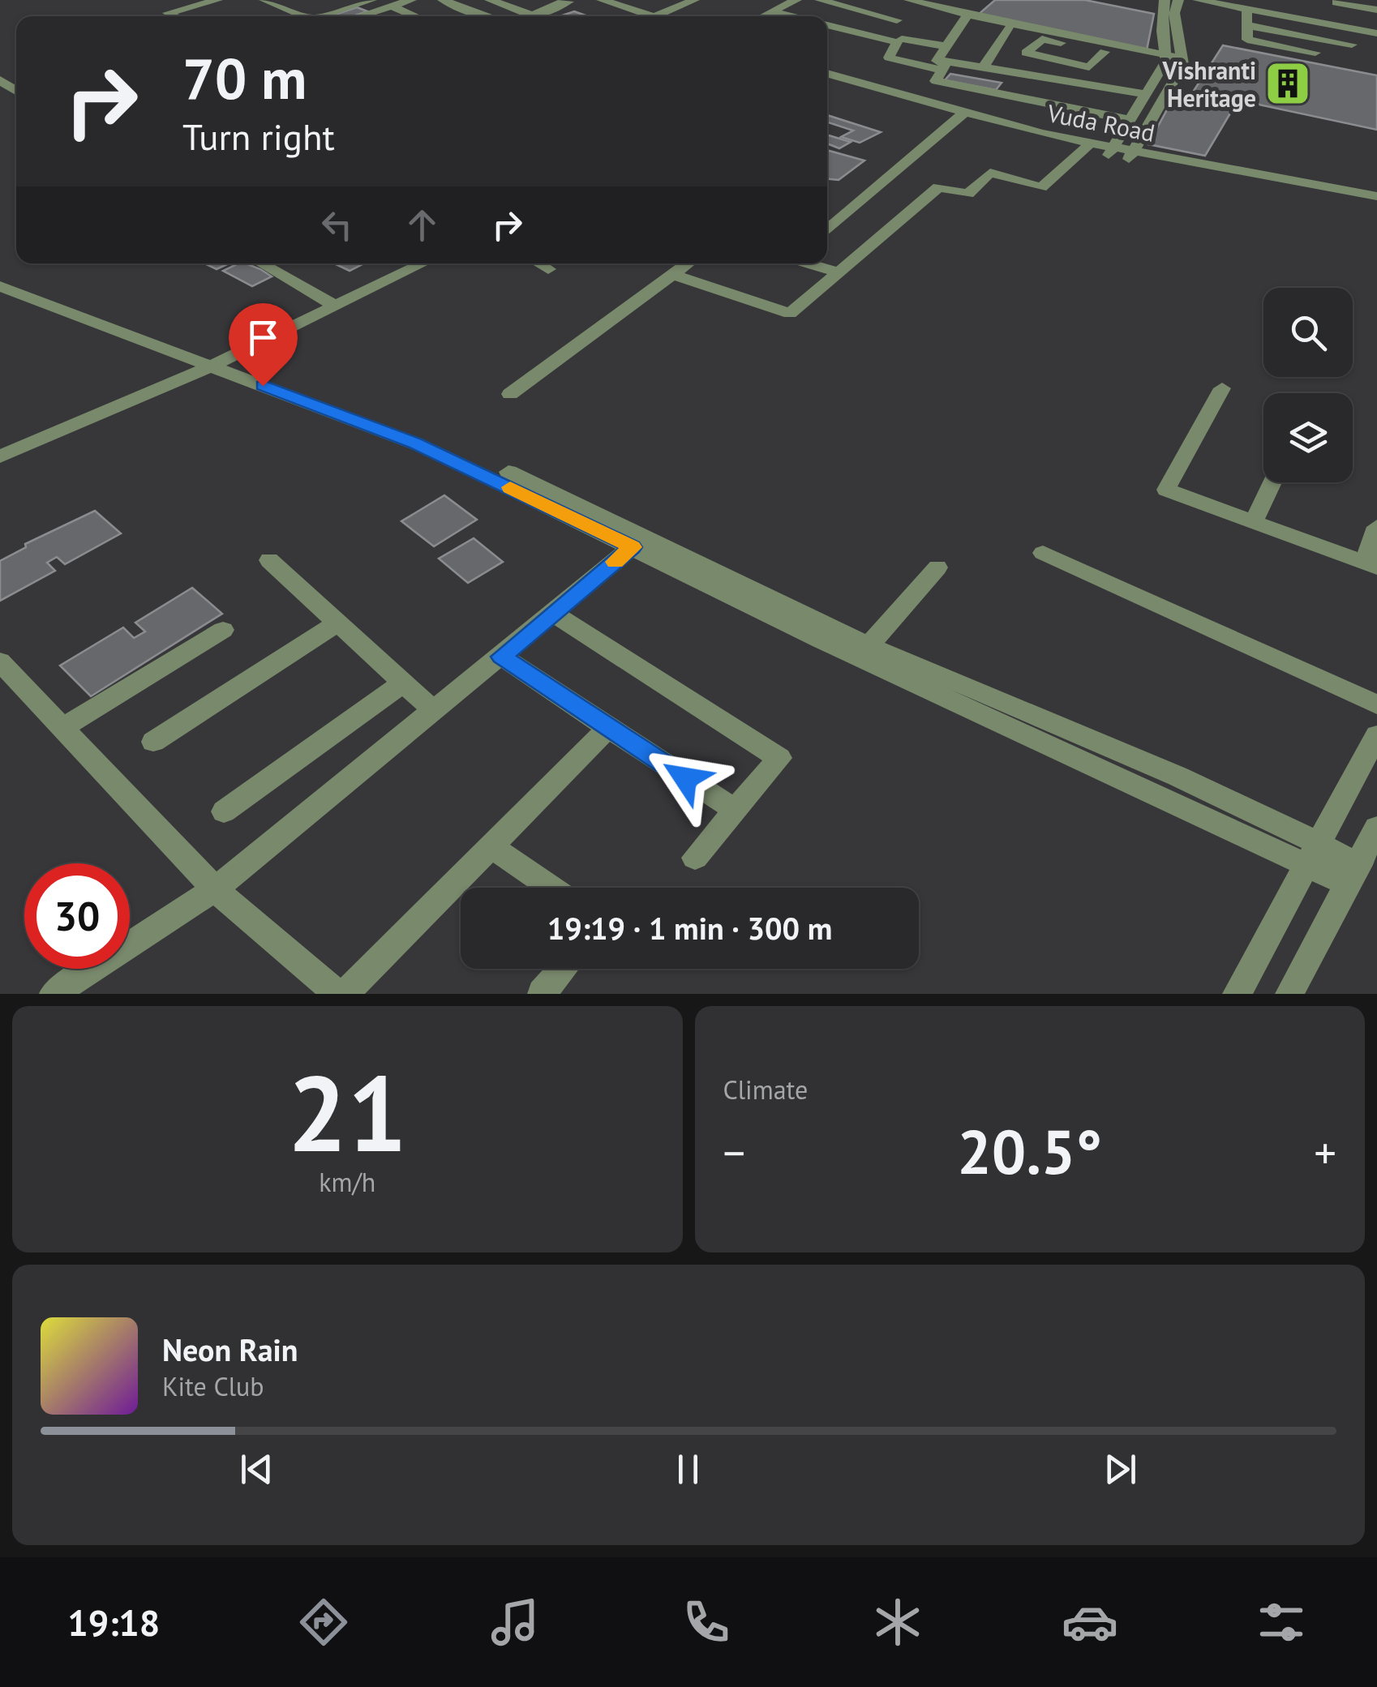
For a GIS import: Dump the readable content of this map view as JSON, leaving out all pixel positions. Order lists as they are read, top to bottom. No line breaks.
{"streets":{"street":["Vuda Road"]},"places":{"building":["Vishranti Heritage"]},"page":{"turn":["70 m","Turn right"],"limit":"30","trip":"19:19 · 1 min · 300 m","tile":[["21","km/h"],"Climate"],"heat":["−","20.5°","+"],"song":["Neon Rain","Kite Club"],"tabs":"19:18"}}
